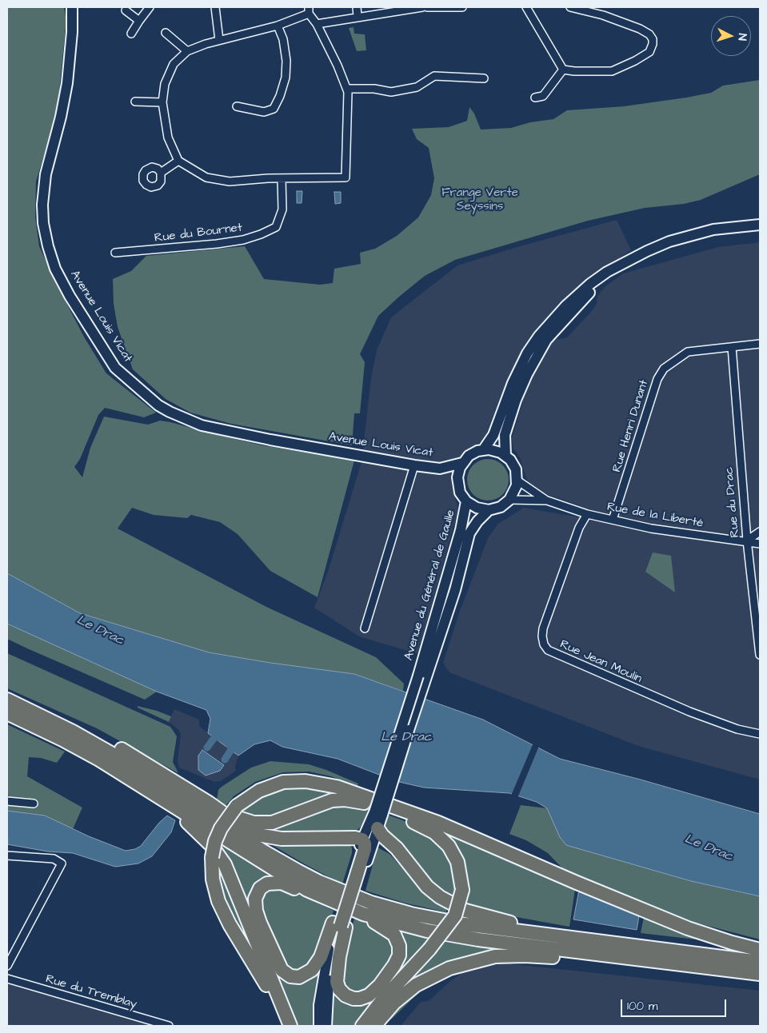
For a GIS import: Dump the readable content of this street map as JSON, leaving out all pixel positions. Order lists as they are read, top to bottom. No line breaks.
{"streets":{"main road":["Avenue Louis Vicat","Avenue du Général de Gaulle"],"street":["Rue du Bournet","Rue Henri Dunant","Rue du Drac","Rue de la Liberté","Rue Jean Moulin","Rue du Tremblay"]},"crossings":[["Rue Henri Dunant","Rue du Drac"],["Rue Henri Dunant","Rue de la Liberté"],["Rue du Drac","Rue de la Liberté"],["Rue de la Liberté","Avenue du Général de Gaulle"],["Rue de la Liberté","Rue Jean Moulin"]],"water":["Le Drac"],"parks":["Frange Verte Seyssins"],"scale_bar":"100 m","north":"right"}
